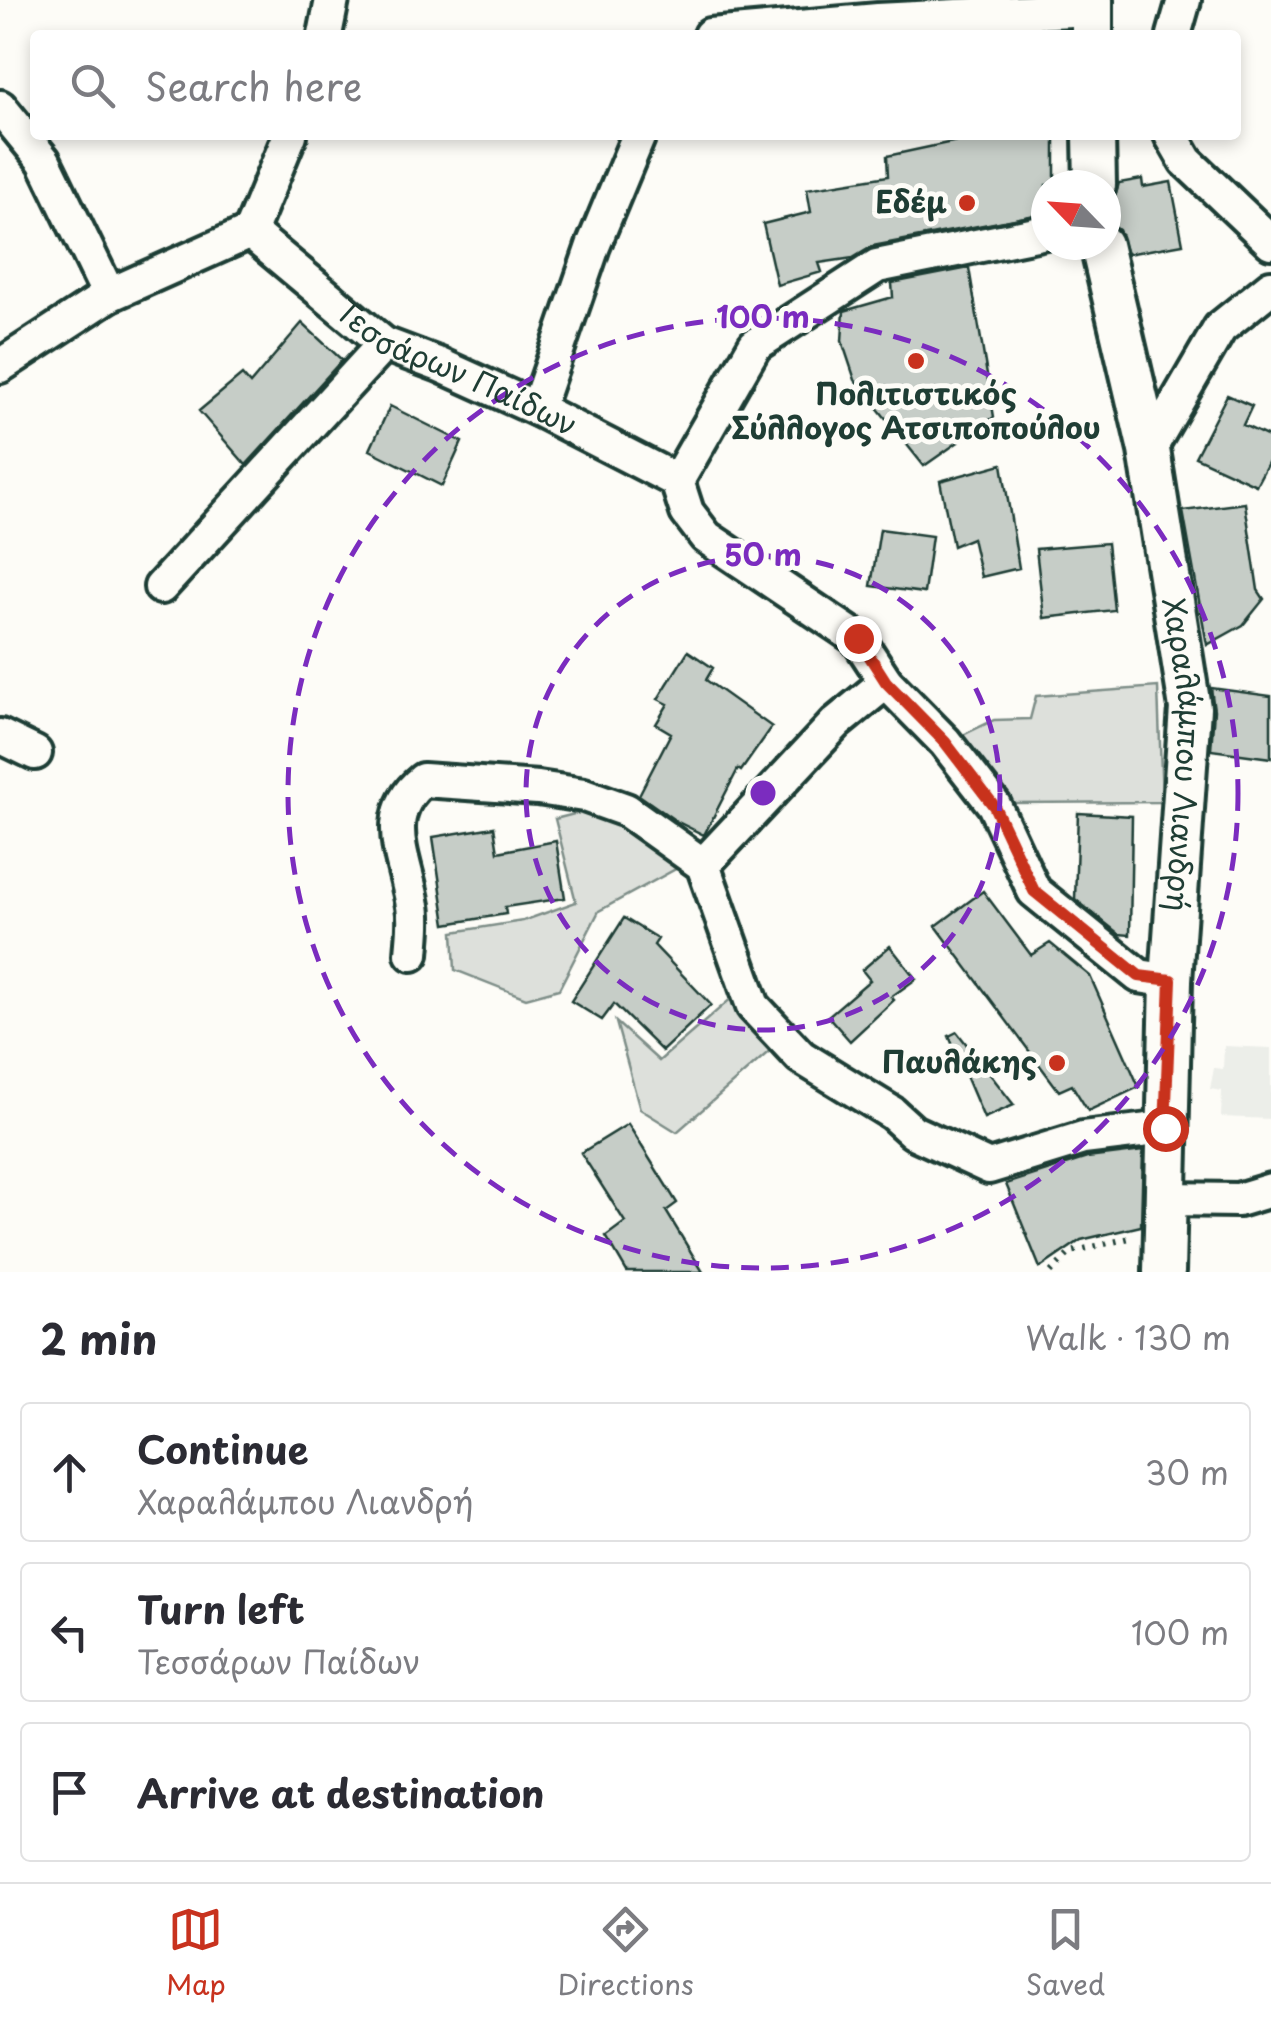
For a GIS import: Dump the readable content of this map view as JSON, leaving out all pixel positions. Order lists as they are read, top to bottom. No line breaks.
{"streets":{"main road":["Χαραλάμπου Λιανδρή"],"street":["Τεσσάρων Παίδων"]},"places":["Εδέμ","Πολιτιστικός Σύλλογος Ατσιποπούλου","Παυλάκης"],"north":"top left","page":{"search":"Search here","heading":["2 min","Walk · 130 m"],"list":[["Continue","Χαραλάμπου Λιανδρή","30 m"],["Turn left","Τεσσάρων Παίδων","100 m"],"Arrive at destination"],"nav":["Map","Directions","Saved"]},"rings":["100 m","50 m"]}
